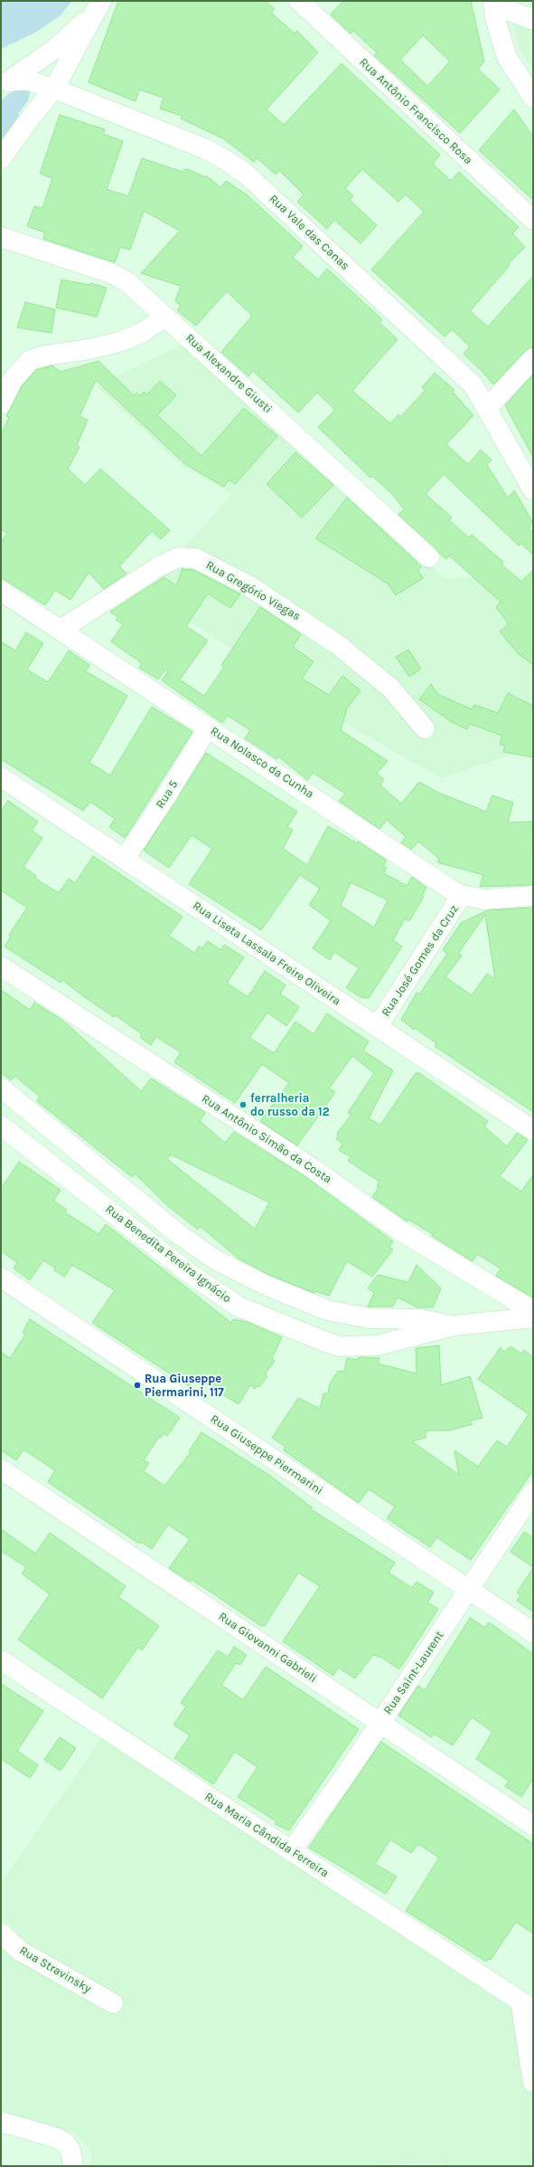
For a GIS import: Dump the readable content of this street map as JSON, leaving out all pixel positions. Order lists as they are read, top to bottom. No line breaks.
{"streets":{"street":["Rua Antônio Francisco Rosa","Rua Vale das Canas","Rua Alexandre Giusti","Rua Gregório Viegas","Rua Nolasco da Cunha","Rua 5","Rua Liseta Lassala Freire Oliveira","Rua José Gomes da Cruz","Rua Antônio Simão da Costa","Rua Benedita Pereira Ignácio","Rua Giuseppe Piermarini","Rua Giovanni Gabrieli","Rua Saint-Laurent","Rua Maria Cândida Ferreira","Rua Stravinsky"]},"crossings":[["Rua Gregório Viegas","Rua Nolasco da Cunha"],["Rua Nolasco da Cunha","Rua 5"],["Rua Nolasco da Cunha","Rua José Gomes da Cruz"],["Rua 5","Rua Liseta Lassala Freire Oliveira"],["Rua Liseta Lassala Freire Oliveira","Rua José Gomes da Cruz"],["Rua Giuseppe Piermarini","Rua Saint-Laurent"],["Rua Giovanni Gabrieli","Rua Saint-Laurent"],["Rua Saint-Laurent","Rua Maria Cândida Ferreira"]],"places":["ferralheria do russo da 12","Rua Giuseppe Piermarini, 117"]}
